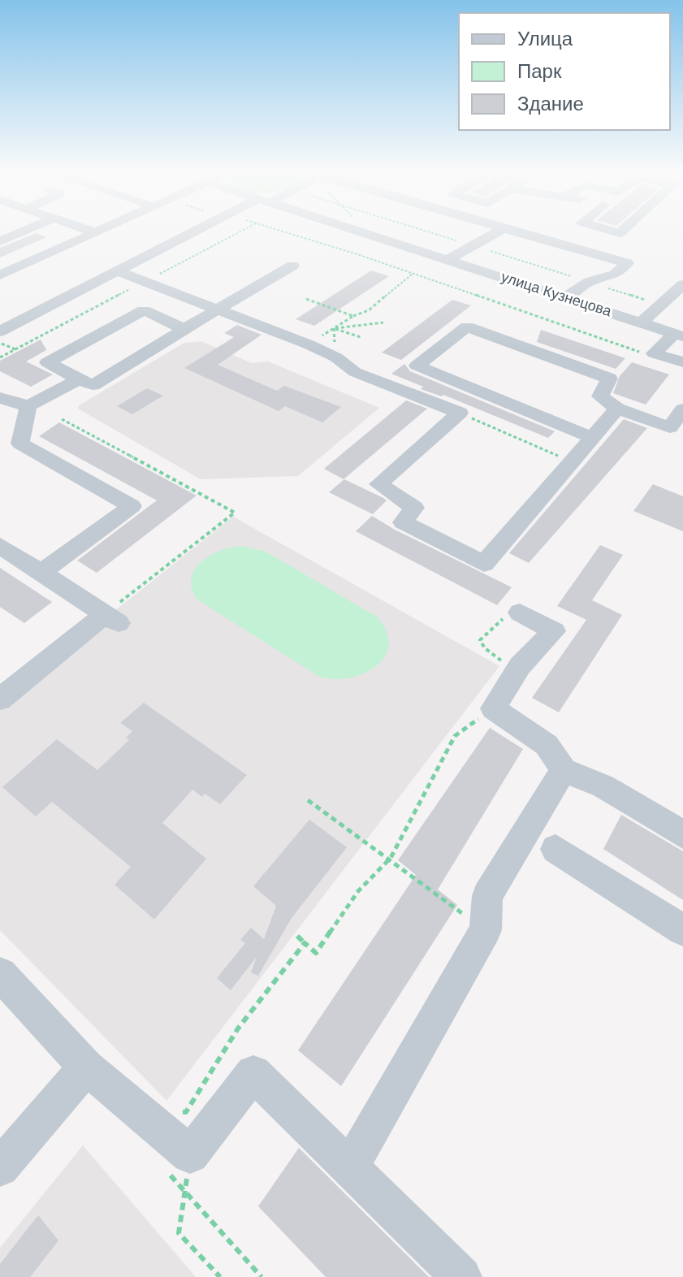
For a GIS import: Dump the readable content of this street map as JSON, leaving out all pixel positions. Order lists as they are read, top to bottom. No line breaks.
{"streets":{"street":["улица Кузнецова"]},"legend":["Улица","Парк","Здание"]}
